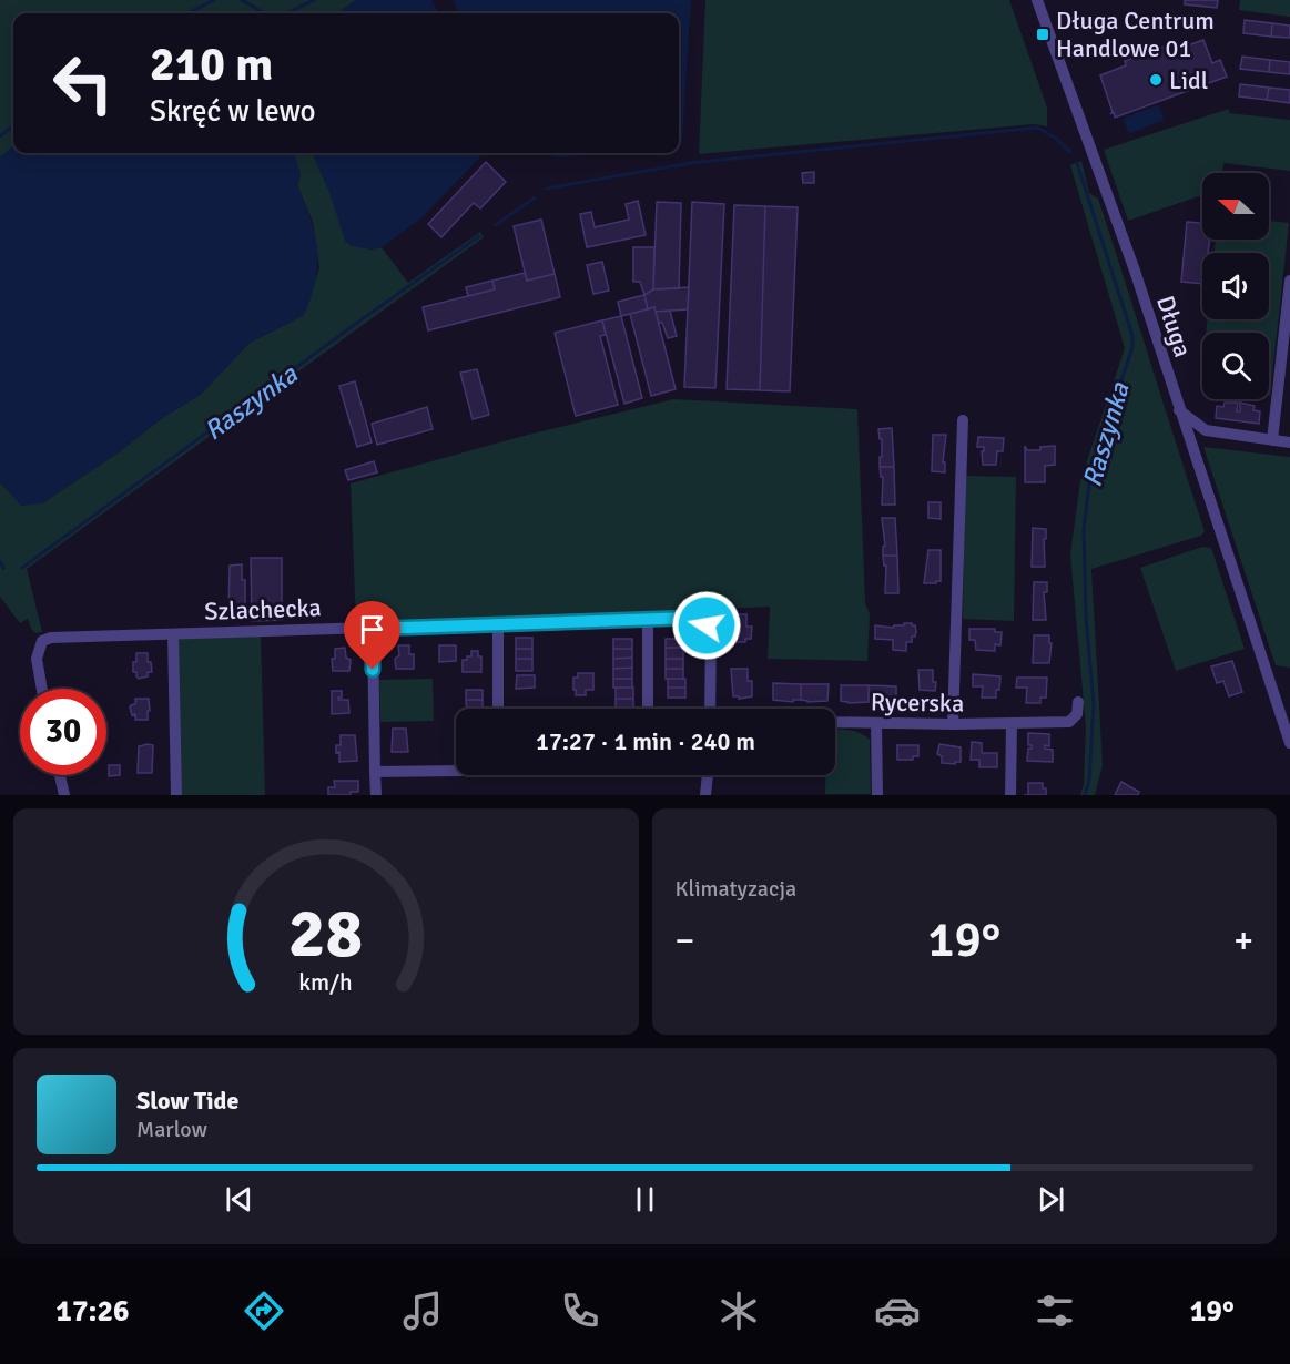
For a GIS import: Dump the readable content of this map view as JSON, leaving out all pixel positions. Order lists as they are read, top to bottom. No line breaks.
{"streets":{"street":["Długa","Szlachecka","Rycerska"]},"water":["Raszynka"],"places":{"transit":["Długa Centrum Handlowe 01"],"other":["Lidl"]},"north":"left","page":{"turn":["210 m","Skręć w lewo"],"limit":"30","trip":"17:27 · 1 min · 240 m","tile":"Klimatyzacja","heat":["−","19°","+"],"song":["Slow Tide","Marlow"],"tabs":["17:26","19°"],"gauge":["28","km/h"]}}
